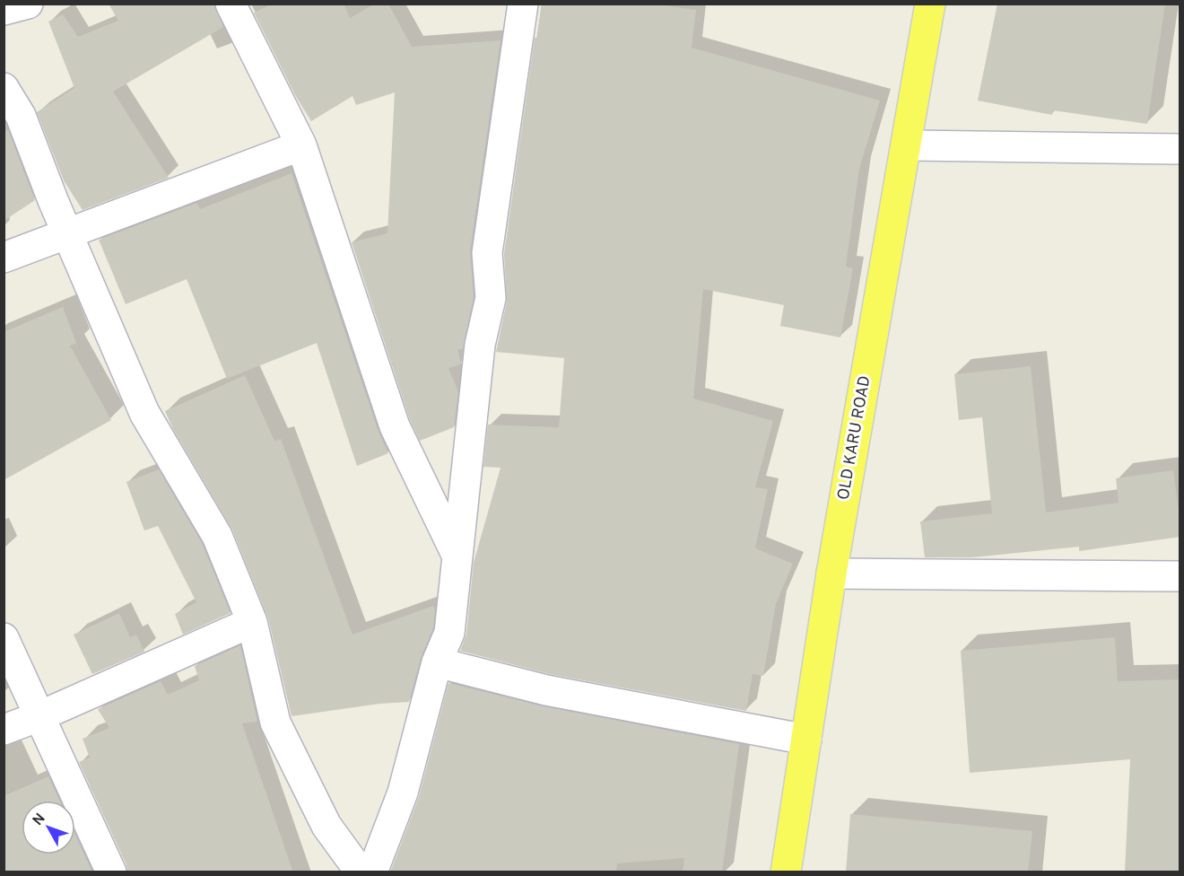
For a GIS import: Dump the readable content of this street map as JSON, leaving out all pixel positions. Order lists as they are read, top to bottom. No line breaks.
{"streets":{"main road":["OLD KARU ROAD"]},"north":"top left"}
